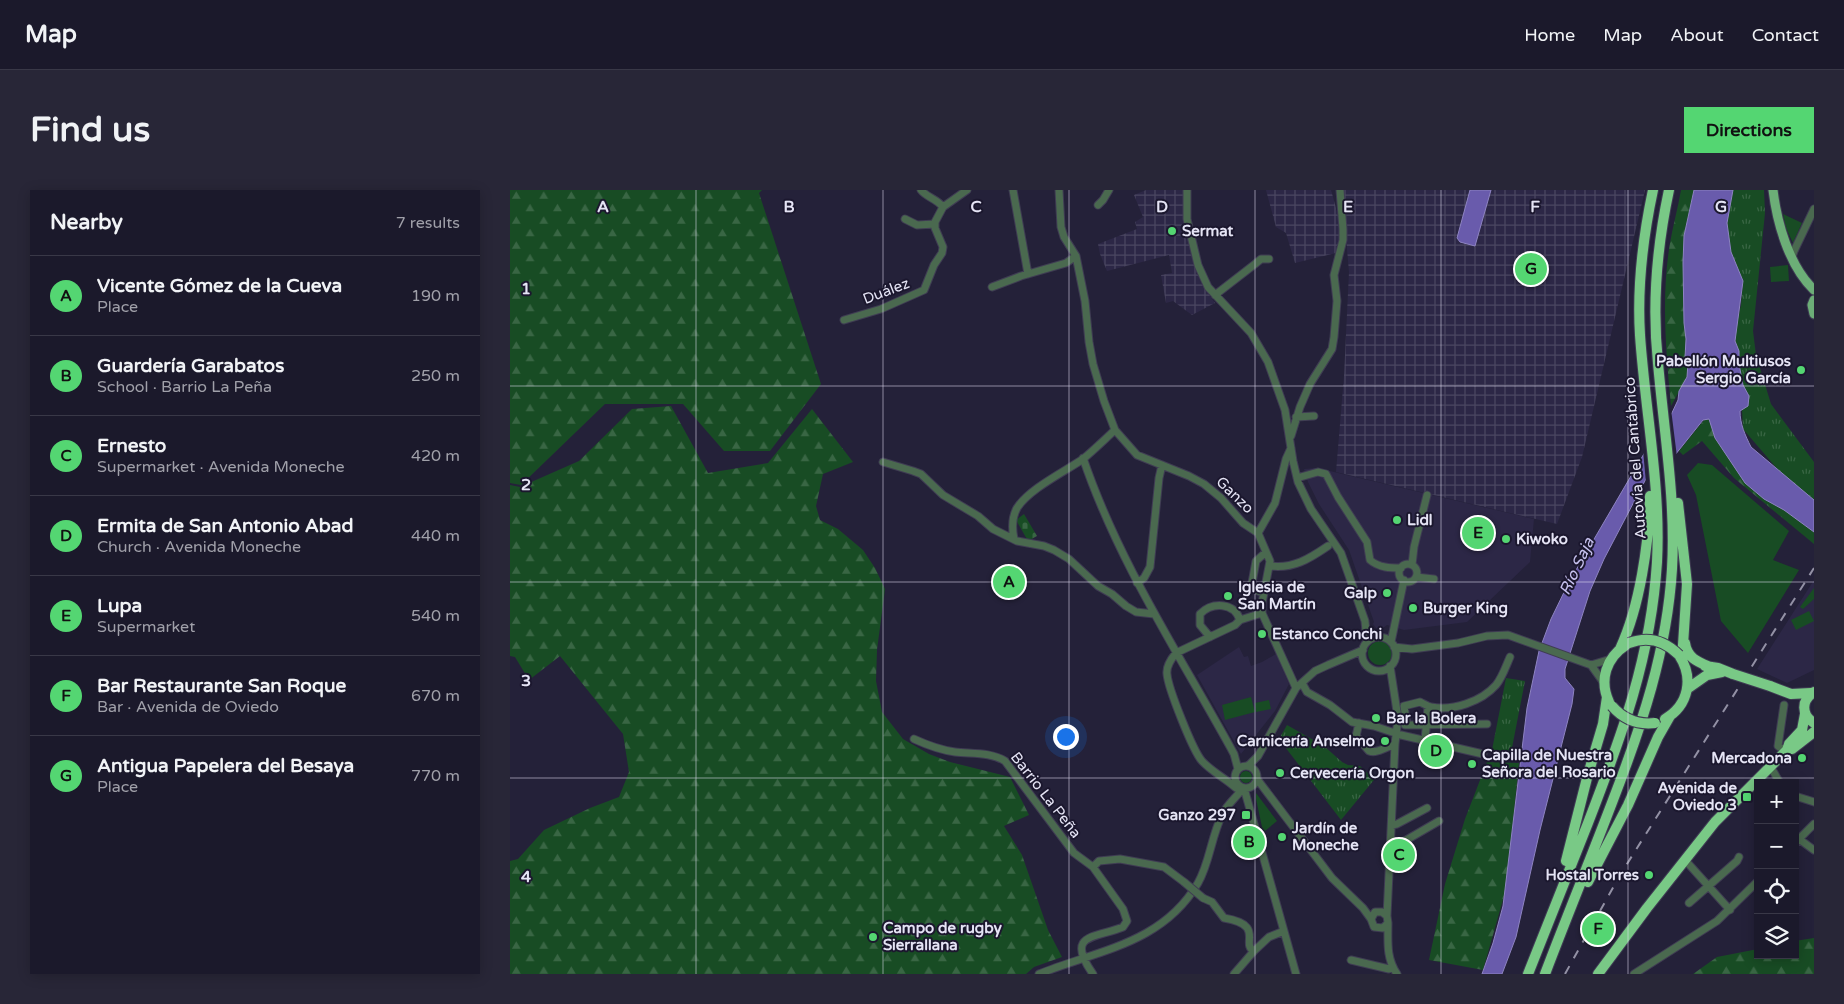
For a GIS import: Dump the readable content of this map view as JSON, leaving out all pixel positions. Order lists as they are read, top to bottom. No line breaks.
{"streets":{"highway":["Autovía del Cantábrico"],"street":["Duález","Ganzo","Barrio La Peña"]},"water":["Río Saja"],"places":{"other":["Sermat","Pabellón Multiusos Sergio García","Lidl","Kiwoko","Galp","Iglesia de San Martín","Burger King","Estanco Conchi","Bar la Bolera","Carnicería Anselmo","Mercadona","Capilla de Nuestra Señora del Rosario","Cervecería Orgon","Jardín de Moneche","Hostal Torres","Campo de rugby Sierrallana"],"transit":["Avenida de Oviedo 3","Ganzo 297"]},"page":{"header":"Map","nav":["Home","Map","About","Contact"],"buttons":"Directions","title":"Find us","heading":["Nearby","7 results"],"pins":["G","E","A","D","B","C","F"],"list":[{"mark":"A","name":"Vicente Gómez de la Cueva","note":"Place","value":"190 m"},{"mark":"B","name":"Guardería Garabatos","note":"School · Barrio La Peña","value":"250 m"},{"mark":"C","name":"Ernesto","note":"Supermarket · Avenida Moneche","value":"420 m"},{"mark":"D","name":"Ermita de San Antonio Abad","note":"Church · Avenida Moneche","value":"440 m"},{"mark":"E","name":"Lupa","note":"Supermarket","value":"540 m"},{"mark":"F","name":"Bar Restaurante San Roque","note":"Bar · Avenida de Oviedo","value":"670 m"},{"mark":"G","name":"Antigua Papelera del Besaya","note":"Place","value":"770 m"}],"map_buttons":["+","−"]},"grid":{"columns":["A","B","C","D","E","F","G"],"rows":["1","2","3","4"]}}
